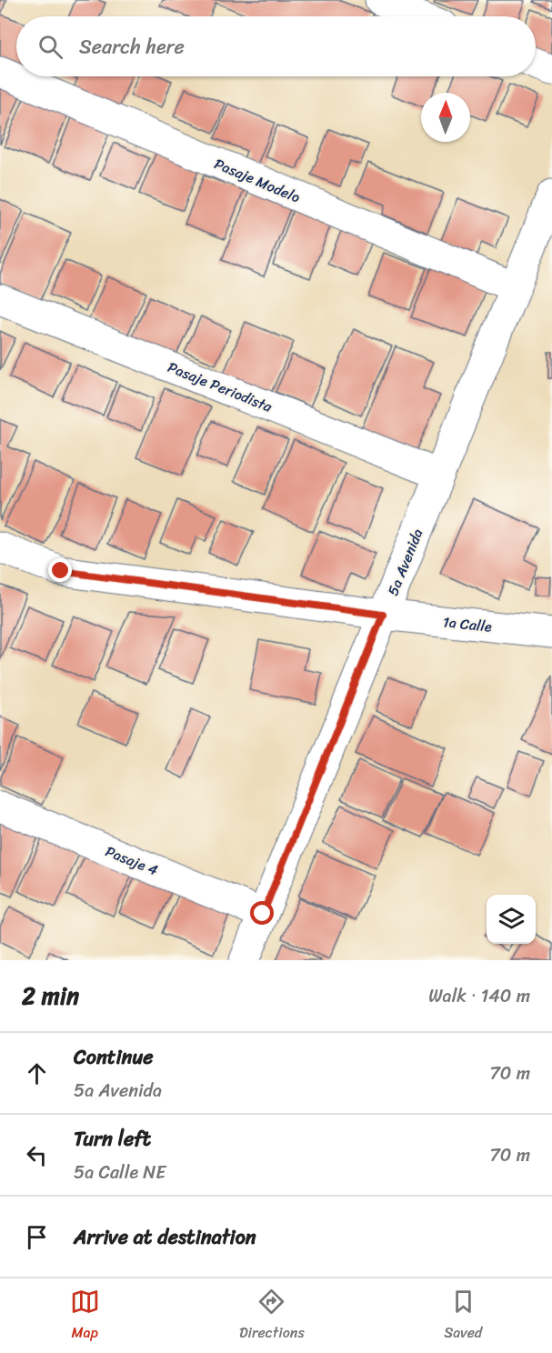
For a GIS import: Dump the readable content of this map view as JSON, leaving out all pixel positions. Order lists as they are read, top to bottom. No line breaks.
{"streets":{"street":["Pasaje Modelo","Pasaje Periodista","5a Avenida","1a Calle","Pasaje 4"]},"crossings":[["Pasaje Modelo","5a Avenida"],["Pasaje Periodista","5a Avenida"],["5a Avenida","1a Calle"],["5a Avenida","Pasaje 4"]],"north":"top","page":{"search":"Search here","heading":["2 min","Walk · 140 m"],"list":[["Continue","5a Avenida","70 m"],["Turn left","5a Calle NE","70 m"],"Arrive at destination"],"nav":["Map","Directions","Saved"]}}
